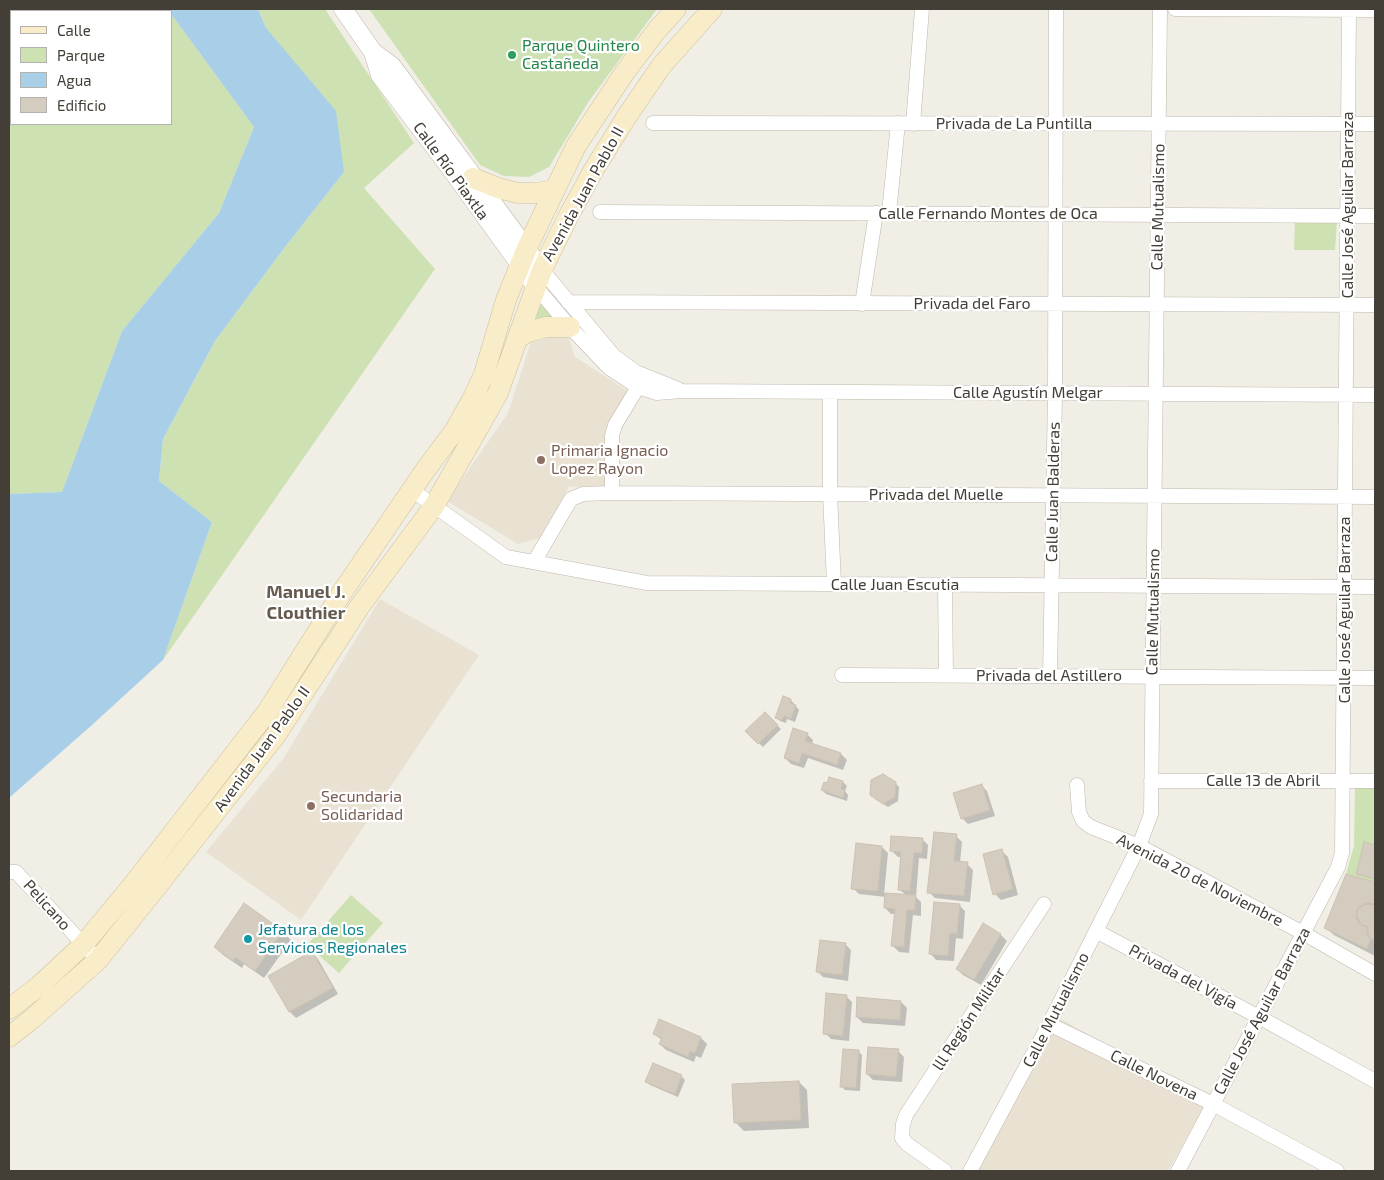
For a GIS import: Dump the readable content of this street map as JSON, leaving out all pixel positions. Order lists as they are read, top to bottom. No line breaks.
{"streets":{"main road":["Avenida Juan Pablo II"],"street":["Privada de La Puntilla","Calle Río Piaxtla","Calle José Aguilar Barraza","Calle Mutualismo","Calle Fernando Montes de Oca","Privada del Faro","Calle Agustín Melgar","Calle Juan Balderas","Privada del Muelle","Calle Juan Escutia","Privada del Astillero","Calle 13 de Abril","Avenida 20 de Noviembre","Pelicano","Privada del Vigía","lll Región Militar","Calle Novena"]},"crossings":[["Privada de La Puntilla","Calle José Aguilar Barraza"],["Privada de La Puntilla","Calle Mutualismo"],["Privada de La Puntilla","Calle Juan Balderas"],["Calle Río Piaxtla","Avenida Juan Pablo II"],["Calle Río Piaxtla","Calle Agustín Melgar"],["Avenida Juan Pablo II","Calle Agustín Melgar"],["Avenida Juan Pablo II","Calle Juan Escutia"],["Avenida Juan Pablo II","Pelicano"],["Calle José Aguilar Barraza","Calle Fernando Montes de Oca"],["Calle José Aguilar Barraza","Privada del Faro"],["Calle José Aguilar Barraza","Calle Agustín Melgar"],["Calle José Aguilar Barraza","Privada del Muelle"],["Calle José Aguilar Barraza","Calle Juan Escutia"],["Calle José Aguilar Barraza","Privada del Astillero"],["Calle José Aguilar Barraza","Calle 13 de Abril"],["Calle José Aguilar Barraza","Avenida 20 de Noviembre"],["Calle José Aguilar Barraza","Privada del Vigía"],["Calle José Aguilar Barraza","Calle Novena"],["Calle Mutualismo","Calle Fernando Montes de Oca"],["Calle Mutualismo","Privada del Faro"],["Calle Mutualismo","Calle Agustín Melgar"],["Calle Mutualismo","Privada del Muelle"],["Calle Mutualismo","Calle Juan Escutia"],["Calle Mutualismo","Privada del Astillero"],["Calle Mutualismo","Calle 13 de Abril"],["Calle Mutualismo","Avenida 20 de Noviembre"],["Calle Mutualismo","Privada del Vigía"],["Calle Mutualismo","Calle Novena"],["Calle Fernando Montes de Oca","Calle Juan Balderas"],["Privada del Faro","Calle Agustín Melgar"],["Privada del Faro","Calle Juan Balderas"],["Calle Agustín Melgar","Calle Juan Balderas"],["Calle Juan Balderas","Privada del Muelle"],["Calle Juan Balderas","Calle Juan Escutia"],["Calle Juan Balderas","Privada del Astillero"],["Privada del Muelle","Calle Juan Escutia"]],"districts":["Manuel J. Clouthier"],"places":["Parque Quintero Castañeda","Primaria Ignacio Lopez Rayon","Secundaria Solidaridad","Jefatura de los Servicios Regionales"],"legend":["Calle","Parque","Agua","Edificio"]}
